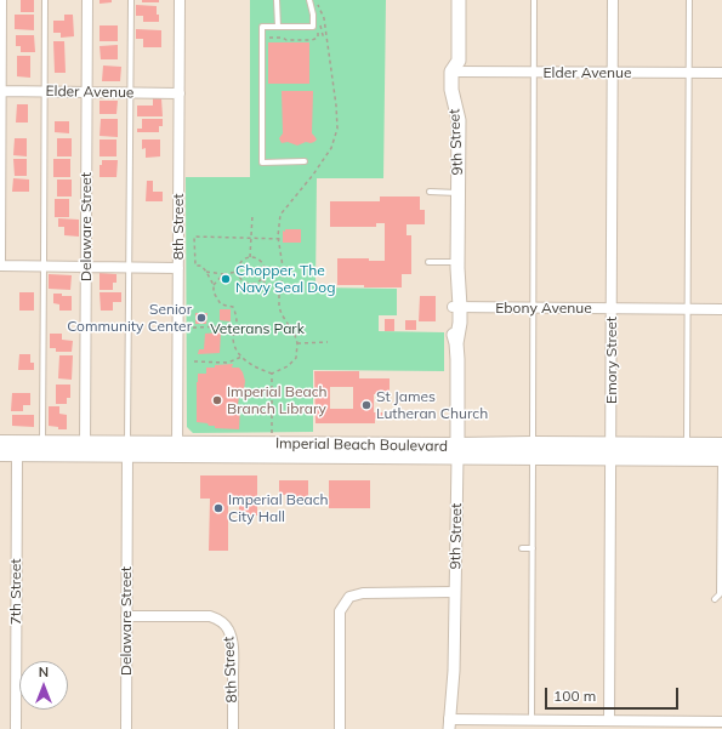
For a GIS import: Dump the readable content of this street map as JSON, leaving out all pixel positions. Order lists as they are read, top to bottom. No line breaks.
{"streets":{"main road":["9th Street","Imperial Beach Boulevard"],"street":["Elder Avenue","Delaware Street","8th Street","Ebony Avenue","Emory Street","7th Street"]},"crossings":[["Elder Avenue","9th Street"],["Elder Avenue","Delaware Street"],["Elder Avenue","8th Street"],["Elder Avenue","Emory Street"],["9th Street","Ebony Avenue"],["9th Street","Imperial Beach Boulevard"],["Delaware Street","8th Street"],["Delaware Street","Imperial Beach Boulevard"],["8th Street","Imperial Beach Boulevard"],["Ebony Avenue","Emory Street"],["Emory Street","Imperial Beach Boulevard"],["Imperial Beach Boulevard","7th Street"]],"parks":["Veterans Park"],"places":["Chopper, The Navy Seal Dog","Senior Community Center","Imperial Beach Branch Library","St James Lutheran Church","Imperial Beach City Hall"],"scale_bar":"100 m","north":"top"}
